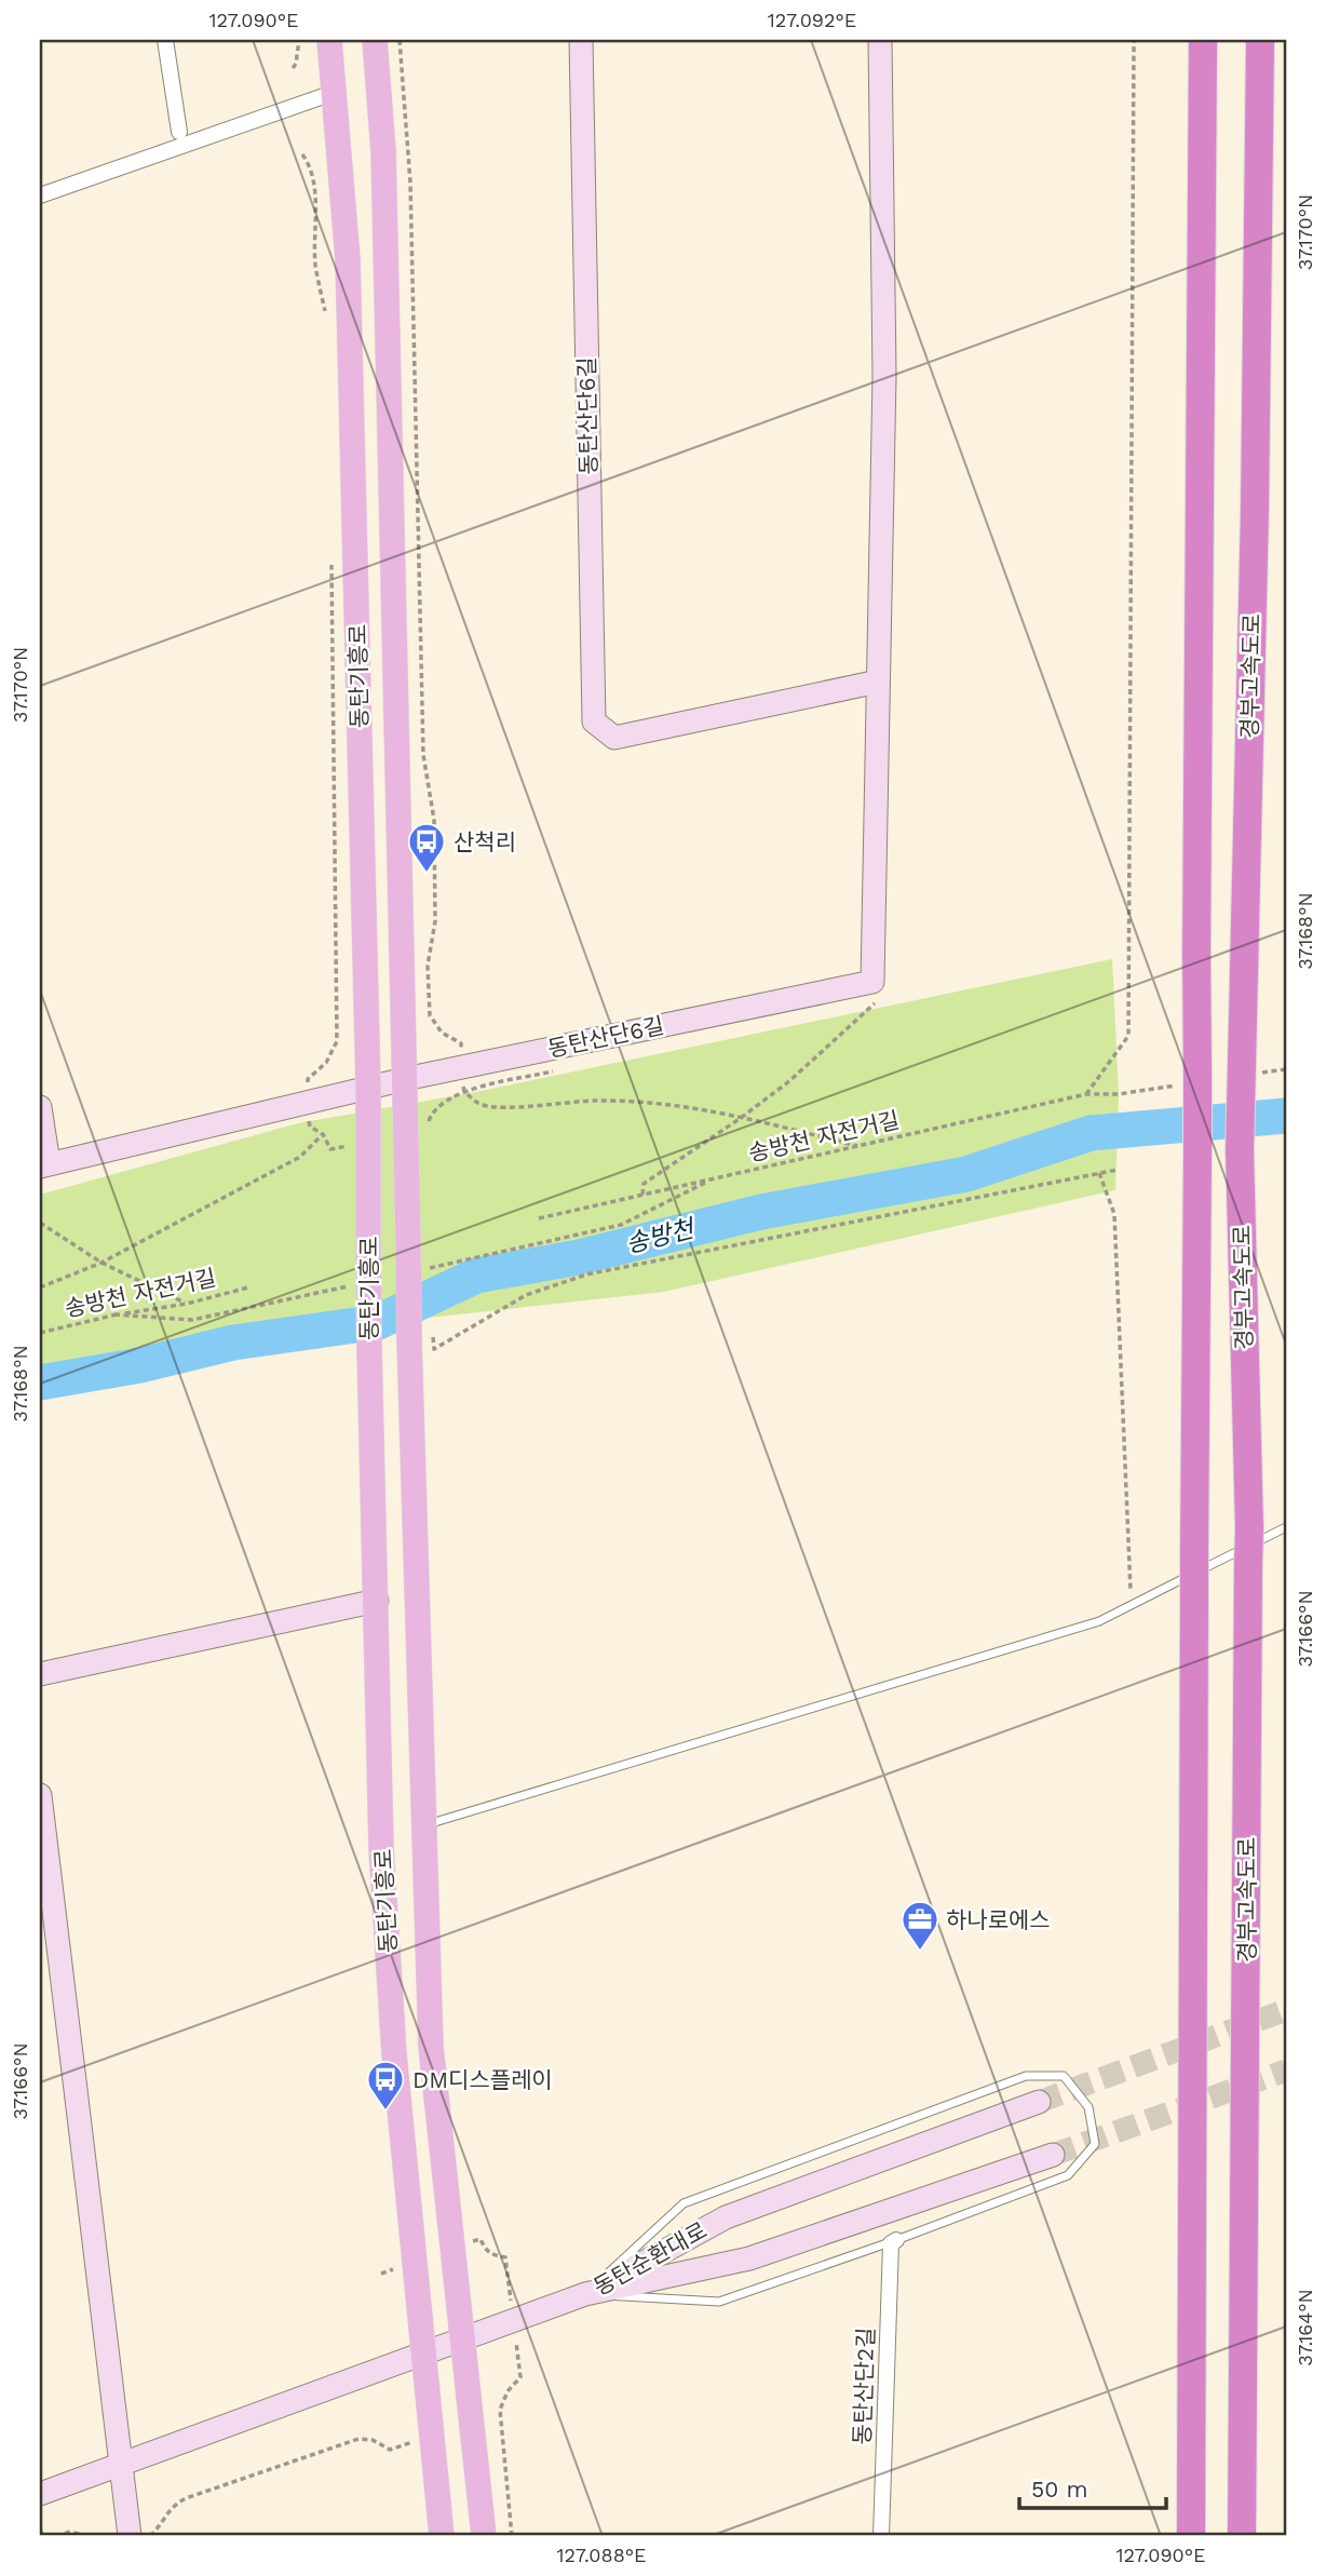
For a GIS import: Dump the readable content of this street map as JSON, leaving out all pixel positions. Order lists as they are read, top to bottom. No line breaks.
{"streets":{"highway":["경부고속도로"],"main road":["동탄기흥로"],"street":["동탄산단6길","동탄순환대로","동탄산단2길"],"path":["송방천 자전거길"]},"crossings":[["동탄산단6길","동탄기흥로"]],"water":["송방천"],"places":{"bus stop":["산척리","DM디스플레이"],"office":["하나로에스"]},"scale_bar":"50 m","coordinates":["127.090°E","127.092°E","37.170°N","37.168°N","37.166°N","37.164°N","127.088°E"]}
